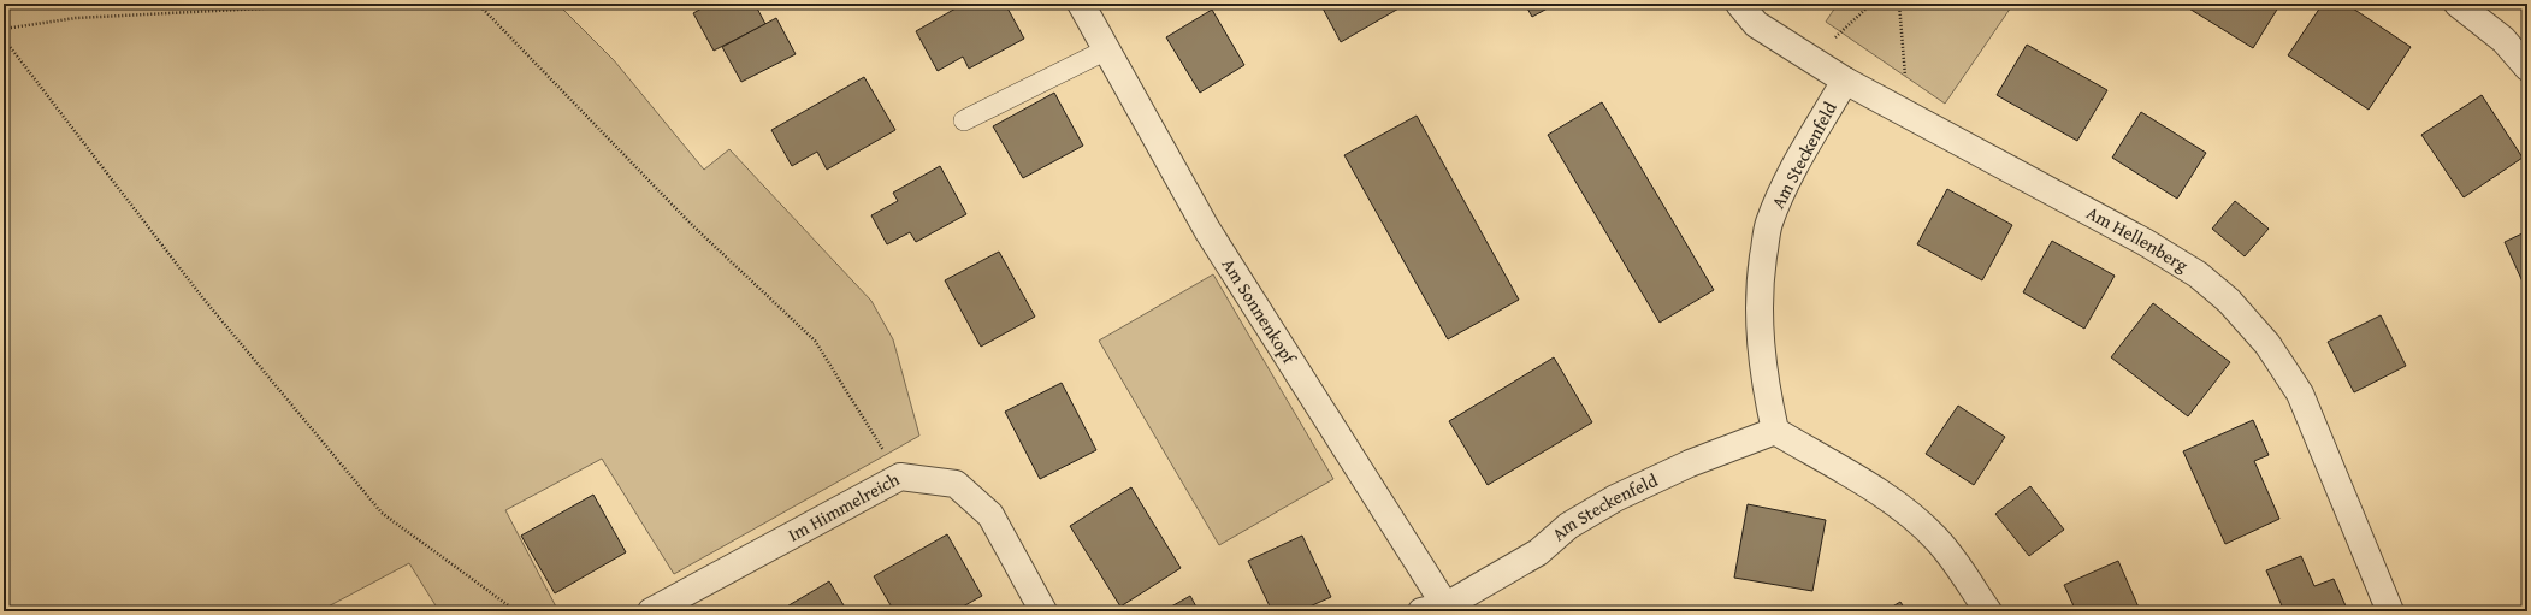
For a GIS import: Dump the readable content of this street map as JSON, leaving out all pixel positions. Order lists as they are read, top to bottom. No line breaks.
{"streets":{"street":["Am Steckenfeld","Am Hellenberg","Am Sonnenkopf","Im Himmelreich"]},"crossings":[["Am Steckenfeld","Am Hellenberg"],["Am Steckenfeld","Am Sonnenkopf"]]}
